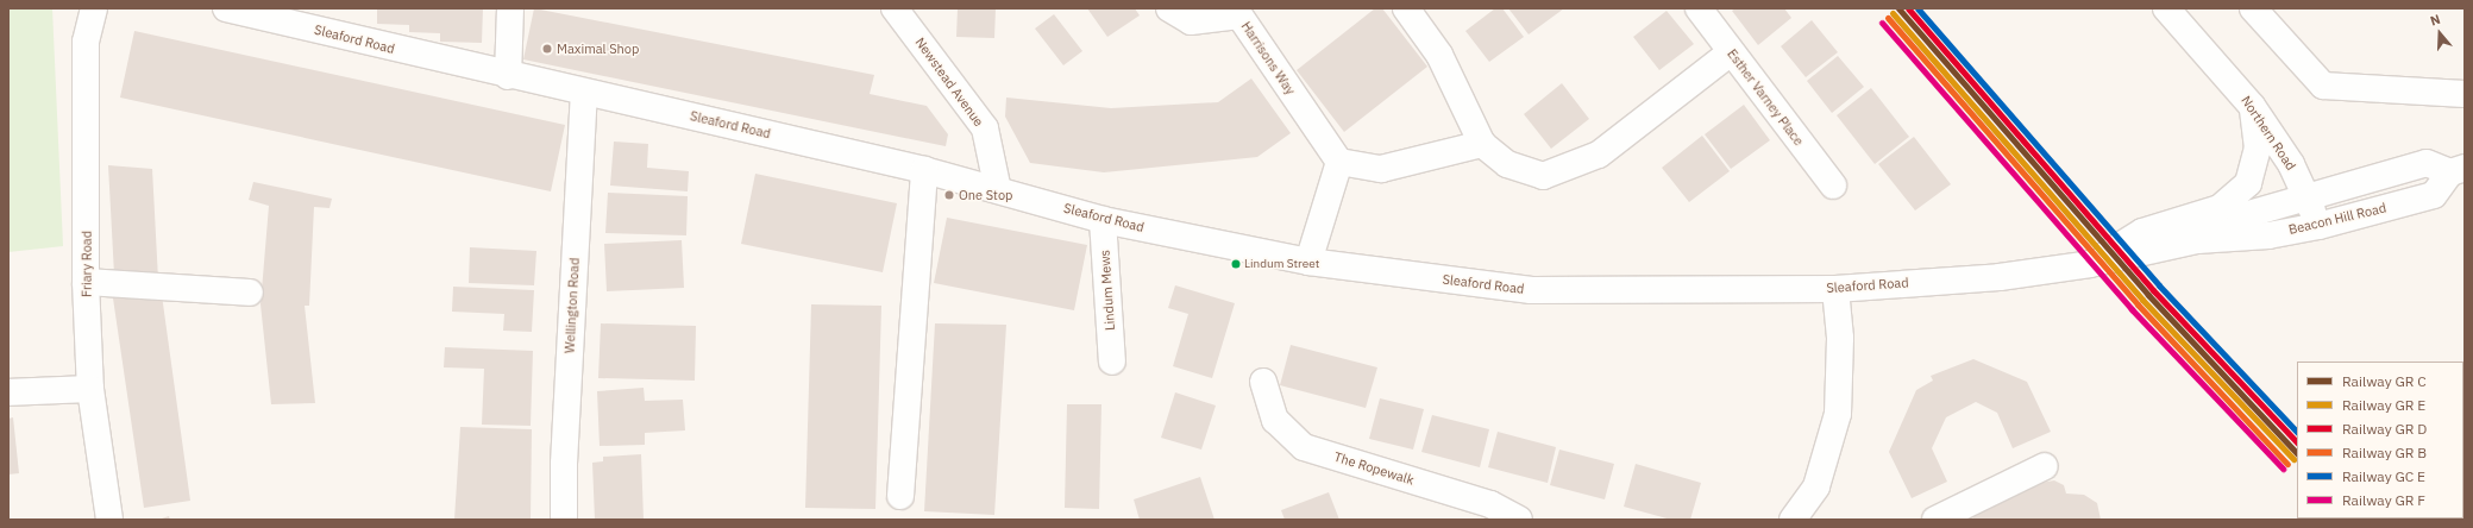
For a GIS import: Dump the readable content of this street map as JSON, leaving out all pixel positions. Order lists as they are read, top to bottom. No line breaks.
{"streets":{"street":["Sleaford Road","Harrisons Way","Newstead Avenue","Esther Varney Place","Northern Road","Beacon Hill Road","Friary Road","Lindum Mews","Wellington Road","The Ropewalk"]},"crossings":[["Sleaford Road","Newstead Avenue"],["Sleaford Road","Beacon Hill Road"],["Sleaford Road","Lindum Mews"],["Sleaford Road","Wellington Road"],["Northern Road","Beacon Hill Road"]],"places":["Maximal Shop","One Stop","Lindum Street"],"legend":["Railway GR C","Railway GR E","Railway GR D","Railway GR B","Railway GC E","Railway GR F"],"north":"top"}
